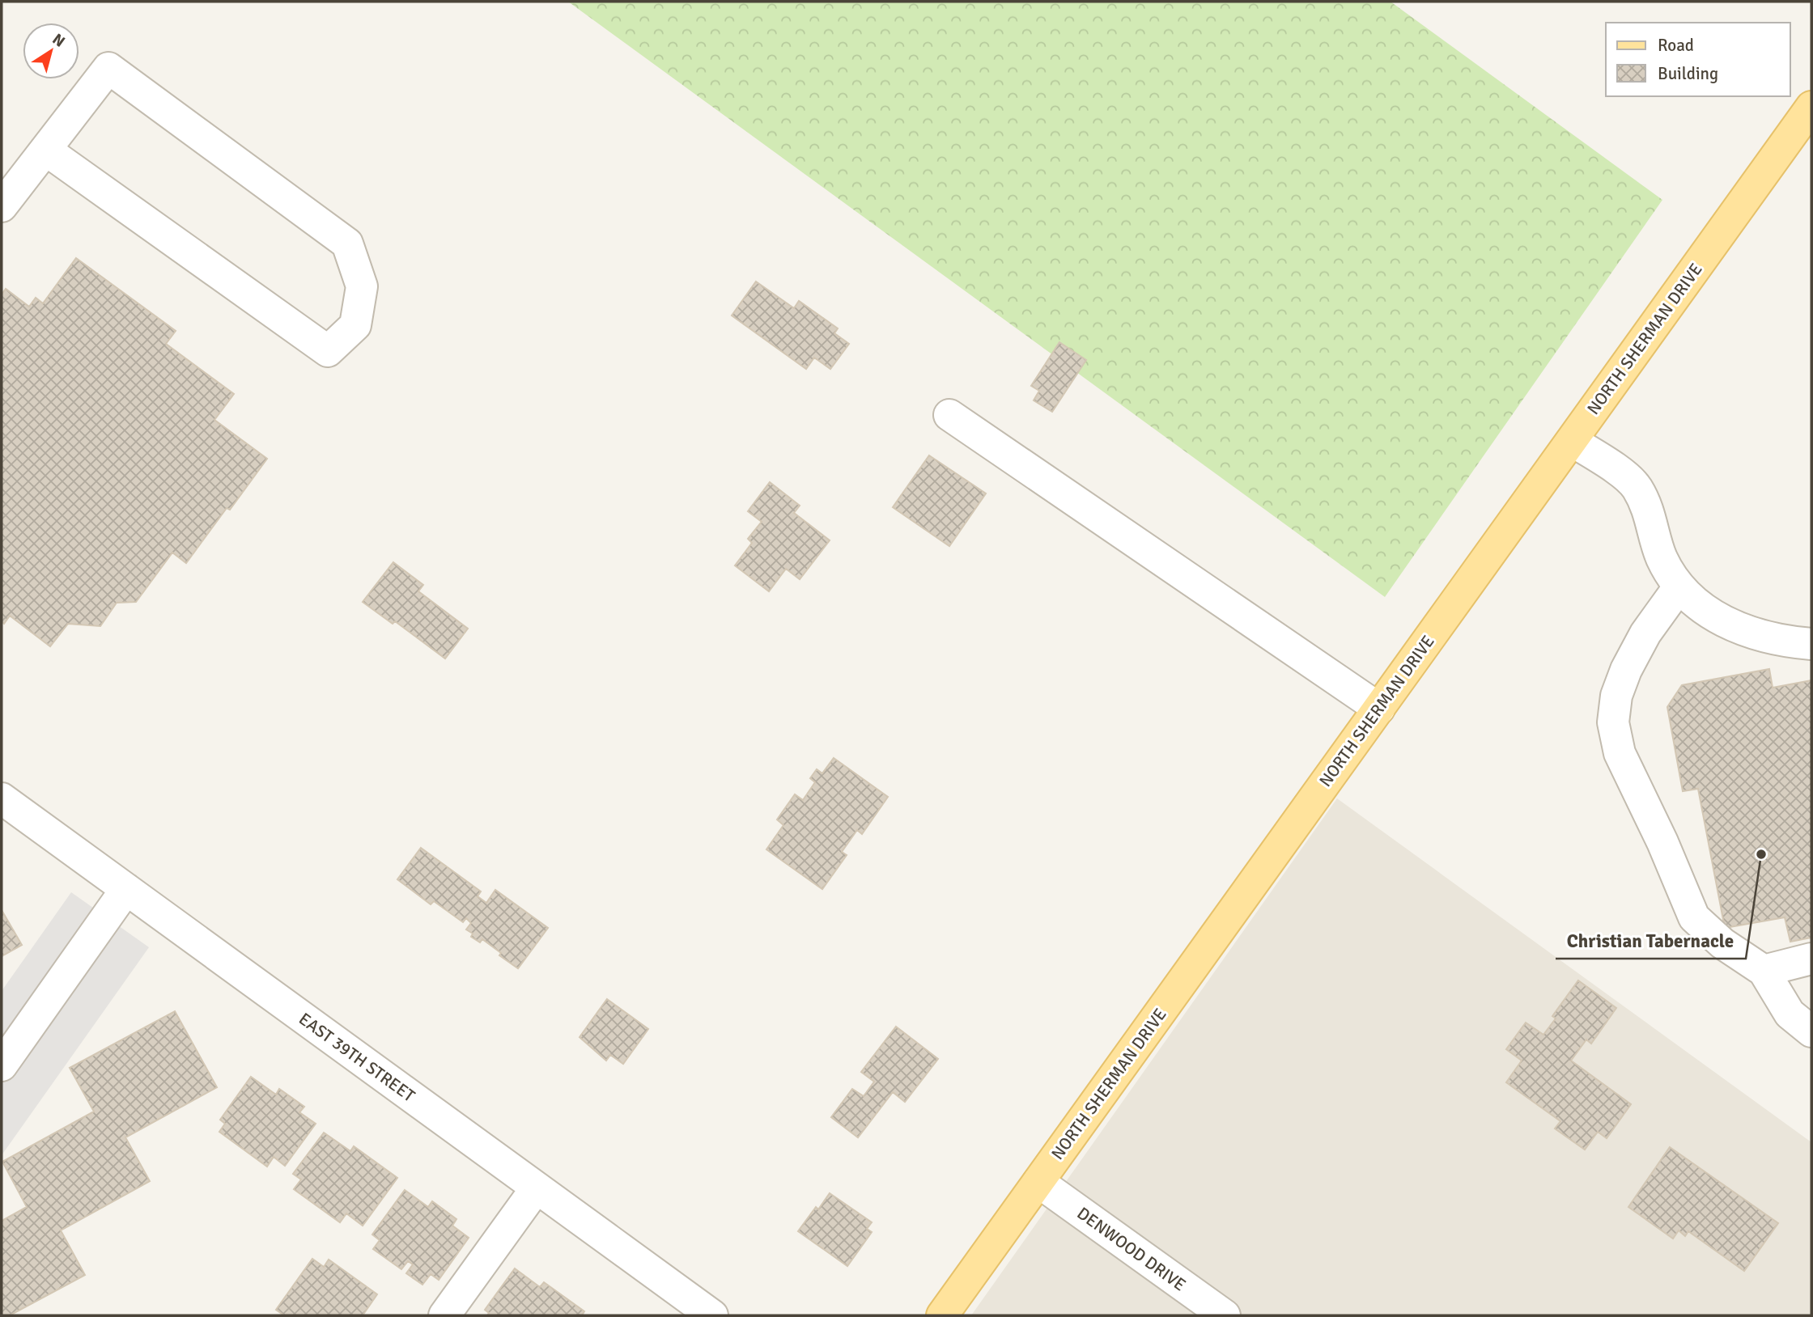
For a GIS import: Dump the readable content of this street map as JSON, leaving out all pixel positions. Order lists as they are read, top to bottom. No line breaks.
{"streets":{"main road":["NORTH SHERMAN DRIVE"],"street":["EAST 39TH STREET","DENWOOD DRIVE"]},"crossings":[["NORTH SHERMAN DRIVE","DENWOOD DRIVE"]],"places":["Christian Tabernacle"],"legend":["Road","Building"],"north":"top right"}
